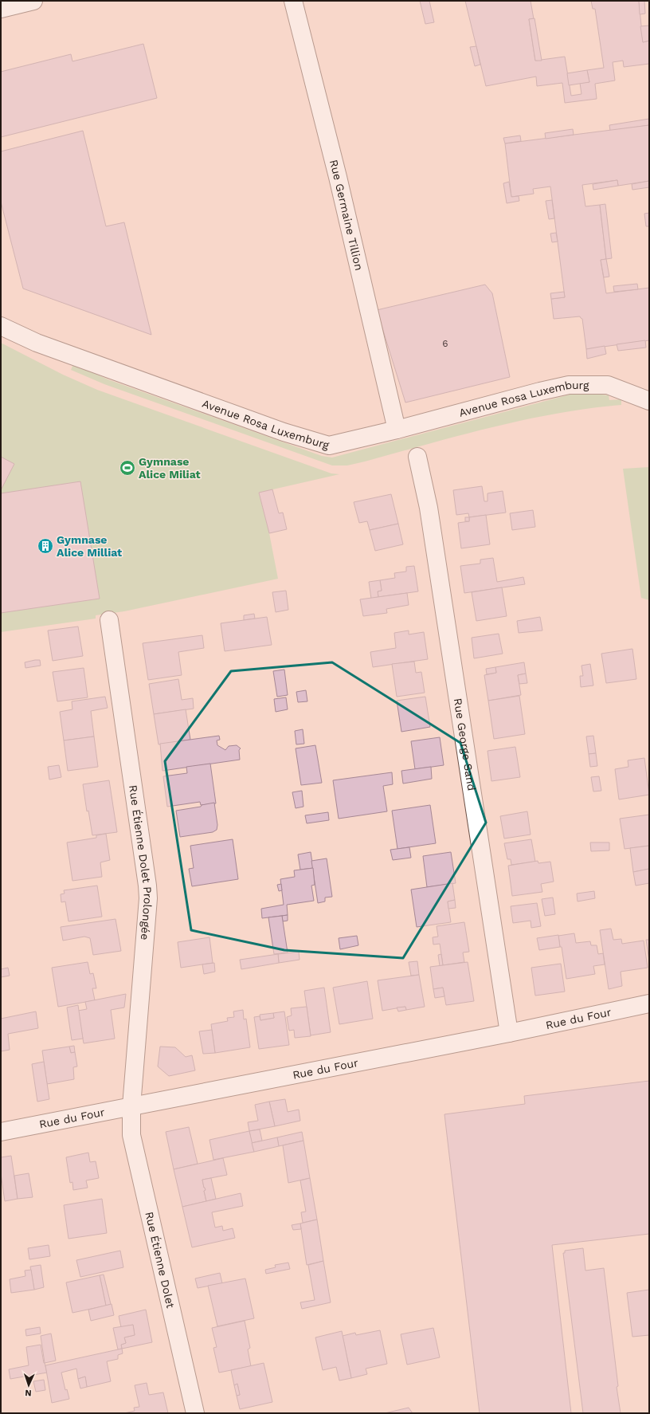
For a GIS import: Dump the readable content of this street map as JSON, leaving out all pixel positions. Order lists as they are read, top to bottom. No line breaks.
{"streets":{"street":["Rue Germaine Tillion","Avenue Rosa Luxemburg","Rue George Sand","Rue Étienne Dolet Prolongée","Rue du Four","Rue Étienne Dolet"]},"crossings":[["Rue Germaine Tillion","Avenue Rosa Luxemburg"],["Rue George Sand","Rue du Four"],["Rue Étienne Dolet Prolongée","Rue du Four"],["Rue Étienne Dolet Prolongée","Rue Étienne Dolet"],["Rue du Four","Rue Étienne Dolet"]],"places":{"sports":["Gymnase Alice Miliat"],"building":["Gymnase Alice Milliat"]},"house_numbers":["6"],"north":"bottom"}
